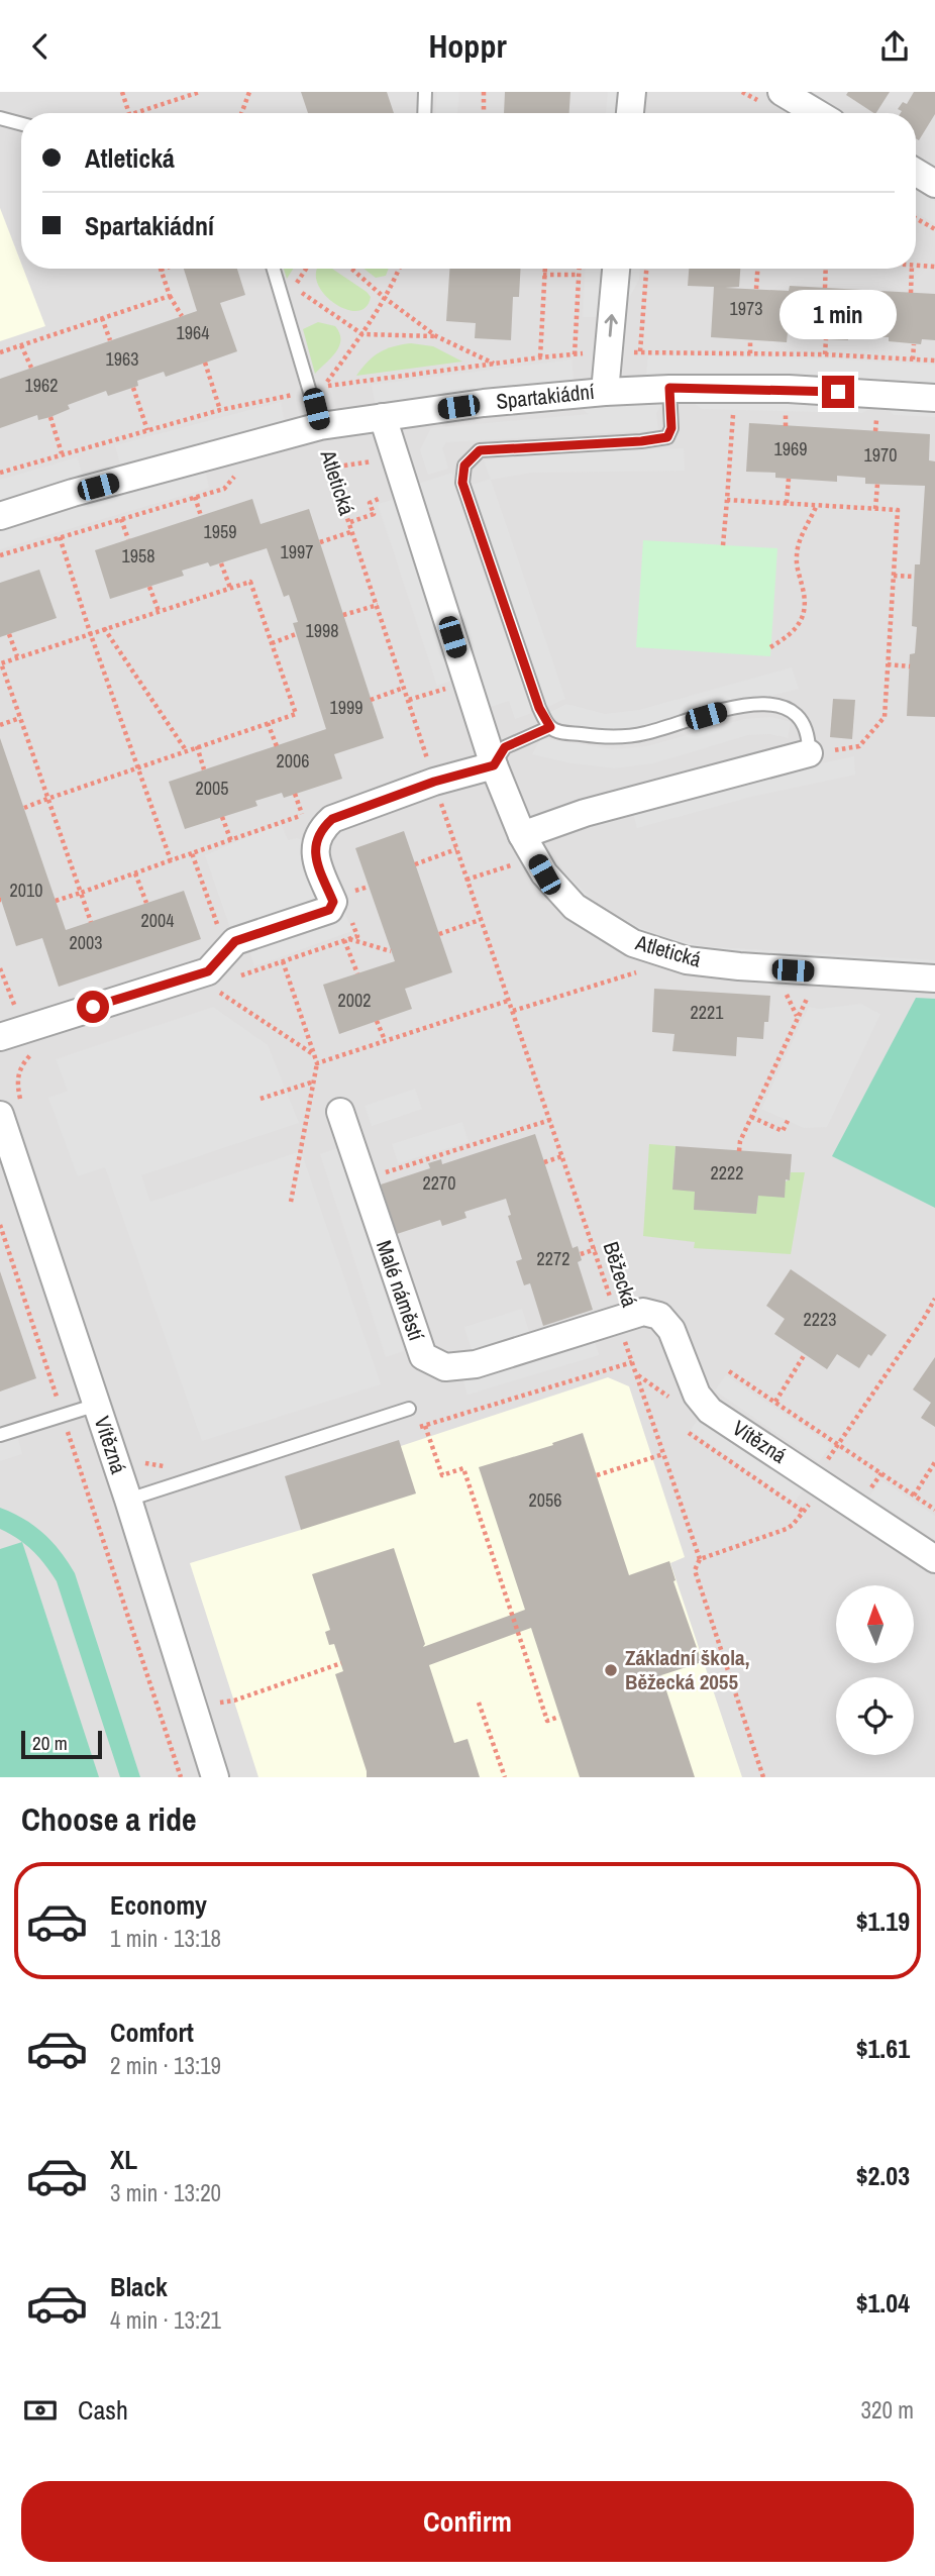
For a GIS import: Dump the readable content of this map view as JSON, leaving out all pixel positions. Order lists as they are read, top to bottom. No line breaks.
{"streets":{"street":["Spartakiádní","Atletická","Malé náměstí","Vítězná"],"path":["Běžecká"]},"crossings":[["Spartakiádní","Atletická"],["Atletická","Běžecká"],["Běžecká","Malé náměstí"],["Běžecká","Vítězná"],["Malé náměstí","Vítězná"]],"places":["Základní škola, Běžecká 2055"],"house_numbers":["1973","1964","1963","1962","1969","1970","1959","1997","1958","1998","1999","2006","2005","2010","2004","2003","2002","2221","2222","2270","2272","2223","2056"],"scale_bar":"20 m","north":"top","page":{"header":"Hoppr","banner":["Atletická","Spartakiádní"],"bubble":"1 min","scale":"20 m","heading":"Choose a ride","list":[{"name":"Economy","note":"1 min · 13:18","value":"$1.19"},{"name":"Comfort","note":"2 min · 13:19","value":"$1.61"},{"name":"XL","note":"3 min · 13:20","value":"$2.03"},{"name":"Black","note":"4 min · 13:21","value":"$1.04"}],"pay":["Cash","320 m"],"buttons":"Confirm"}}
